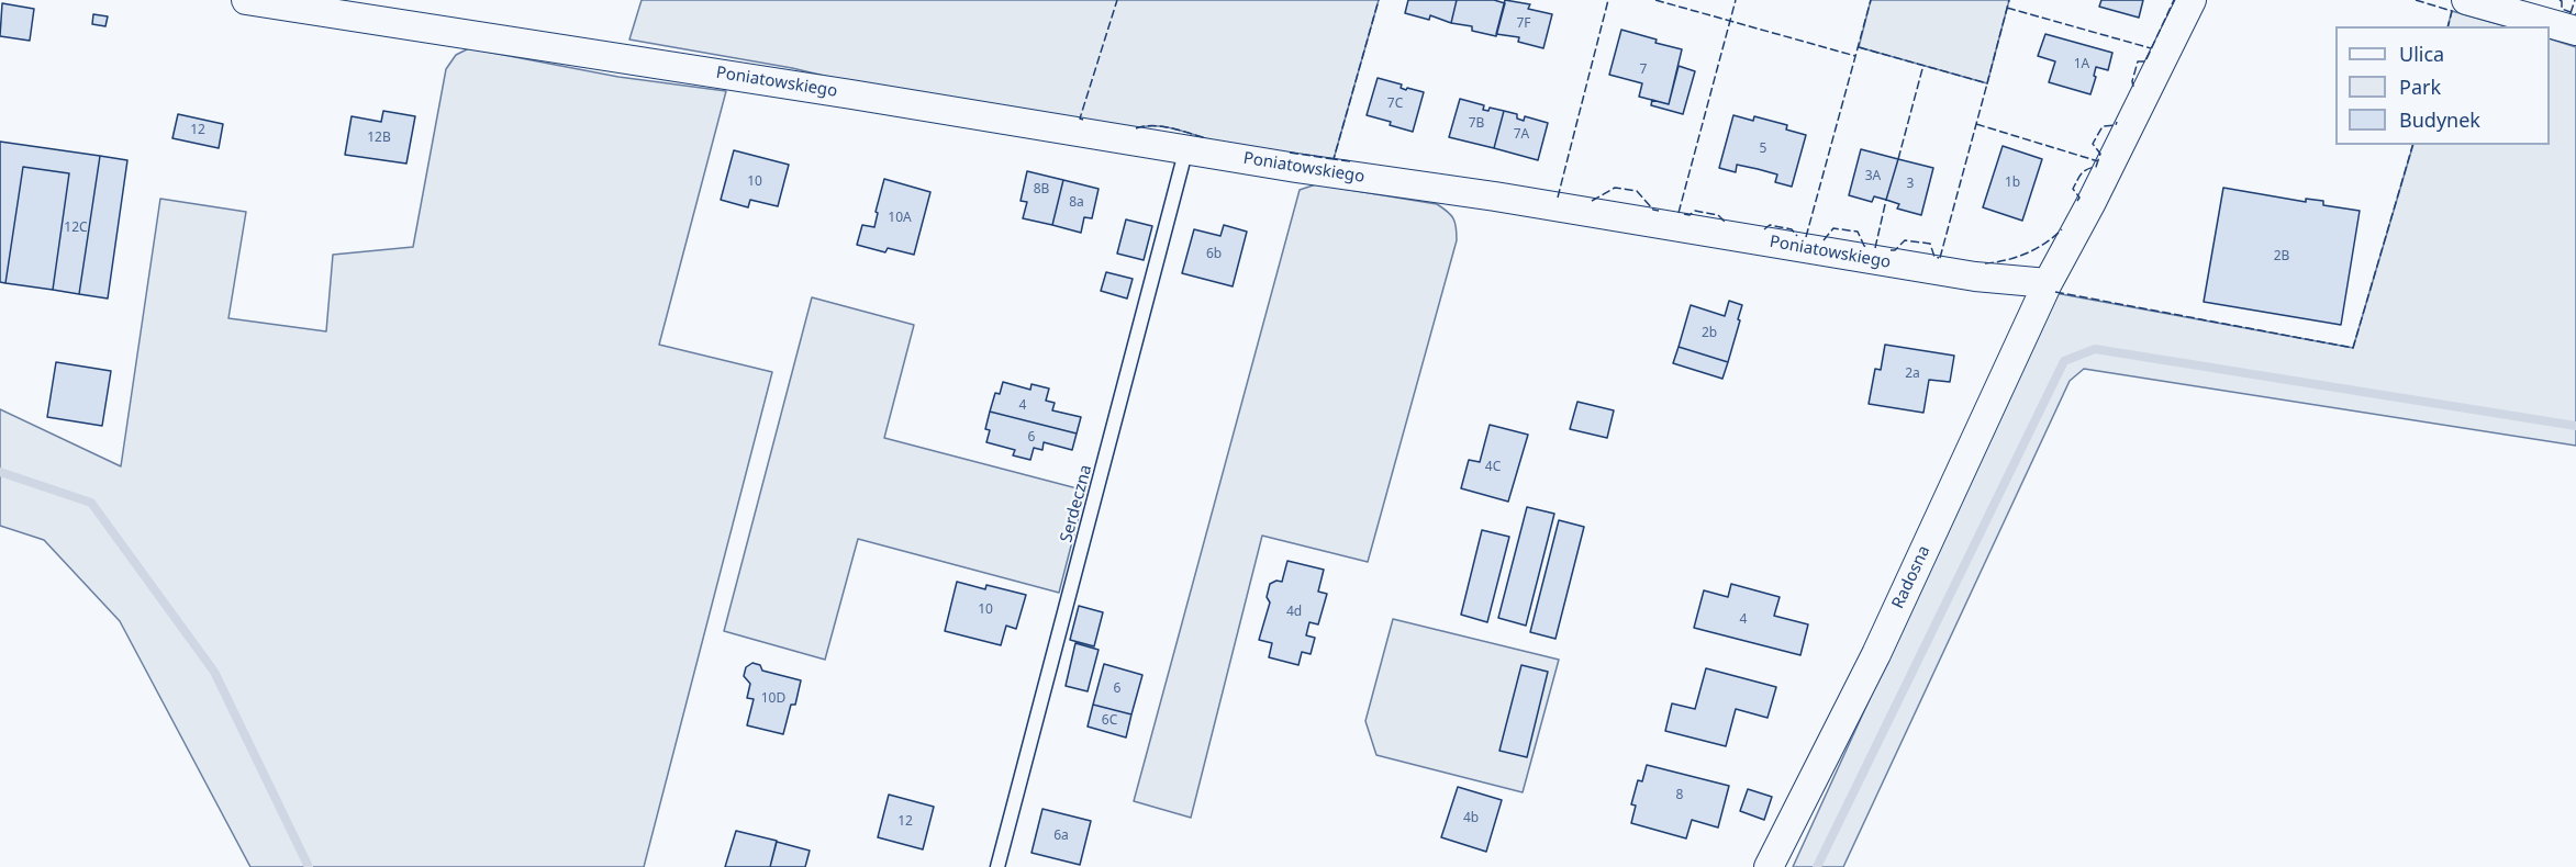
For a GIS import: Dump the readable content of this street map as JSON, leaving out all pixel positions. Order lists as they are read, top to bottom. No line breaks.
{"streets":{"street":["Poniatowskiego","Radosna"],"lane":["Serdeczna"]},"crossings":[["Poniatowskiego","Serdeczna"],["Poniatowskiego","Radosna"]],"house_numbers":["7F","1A","7","7C","7B","12","7A","12B","5","3A","10","1b","3","8B","8a","10A","12C","6b","2B","2b","2a","4","6","4C","10","4d","4","6","10D","6C","8","4b","12","6a"],"legend":["Ulica","Park","Budynek"]}
